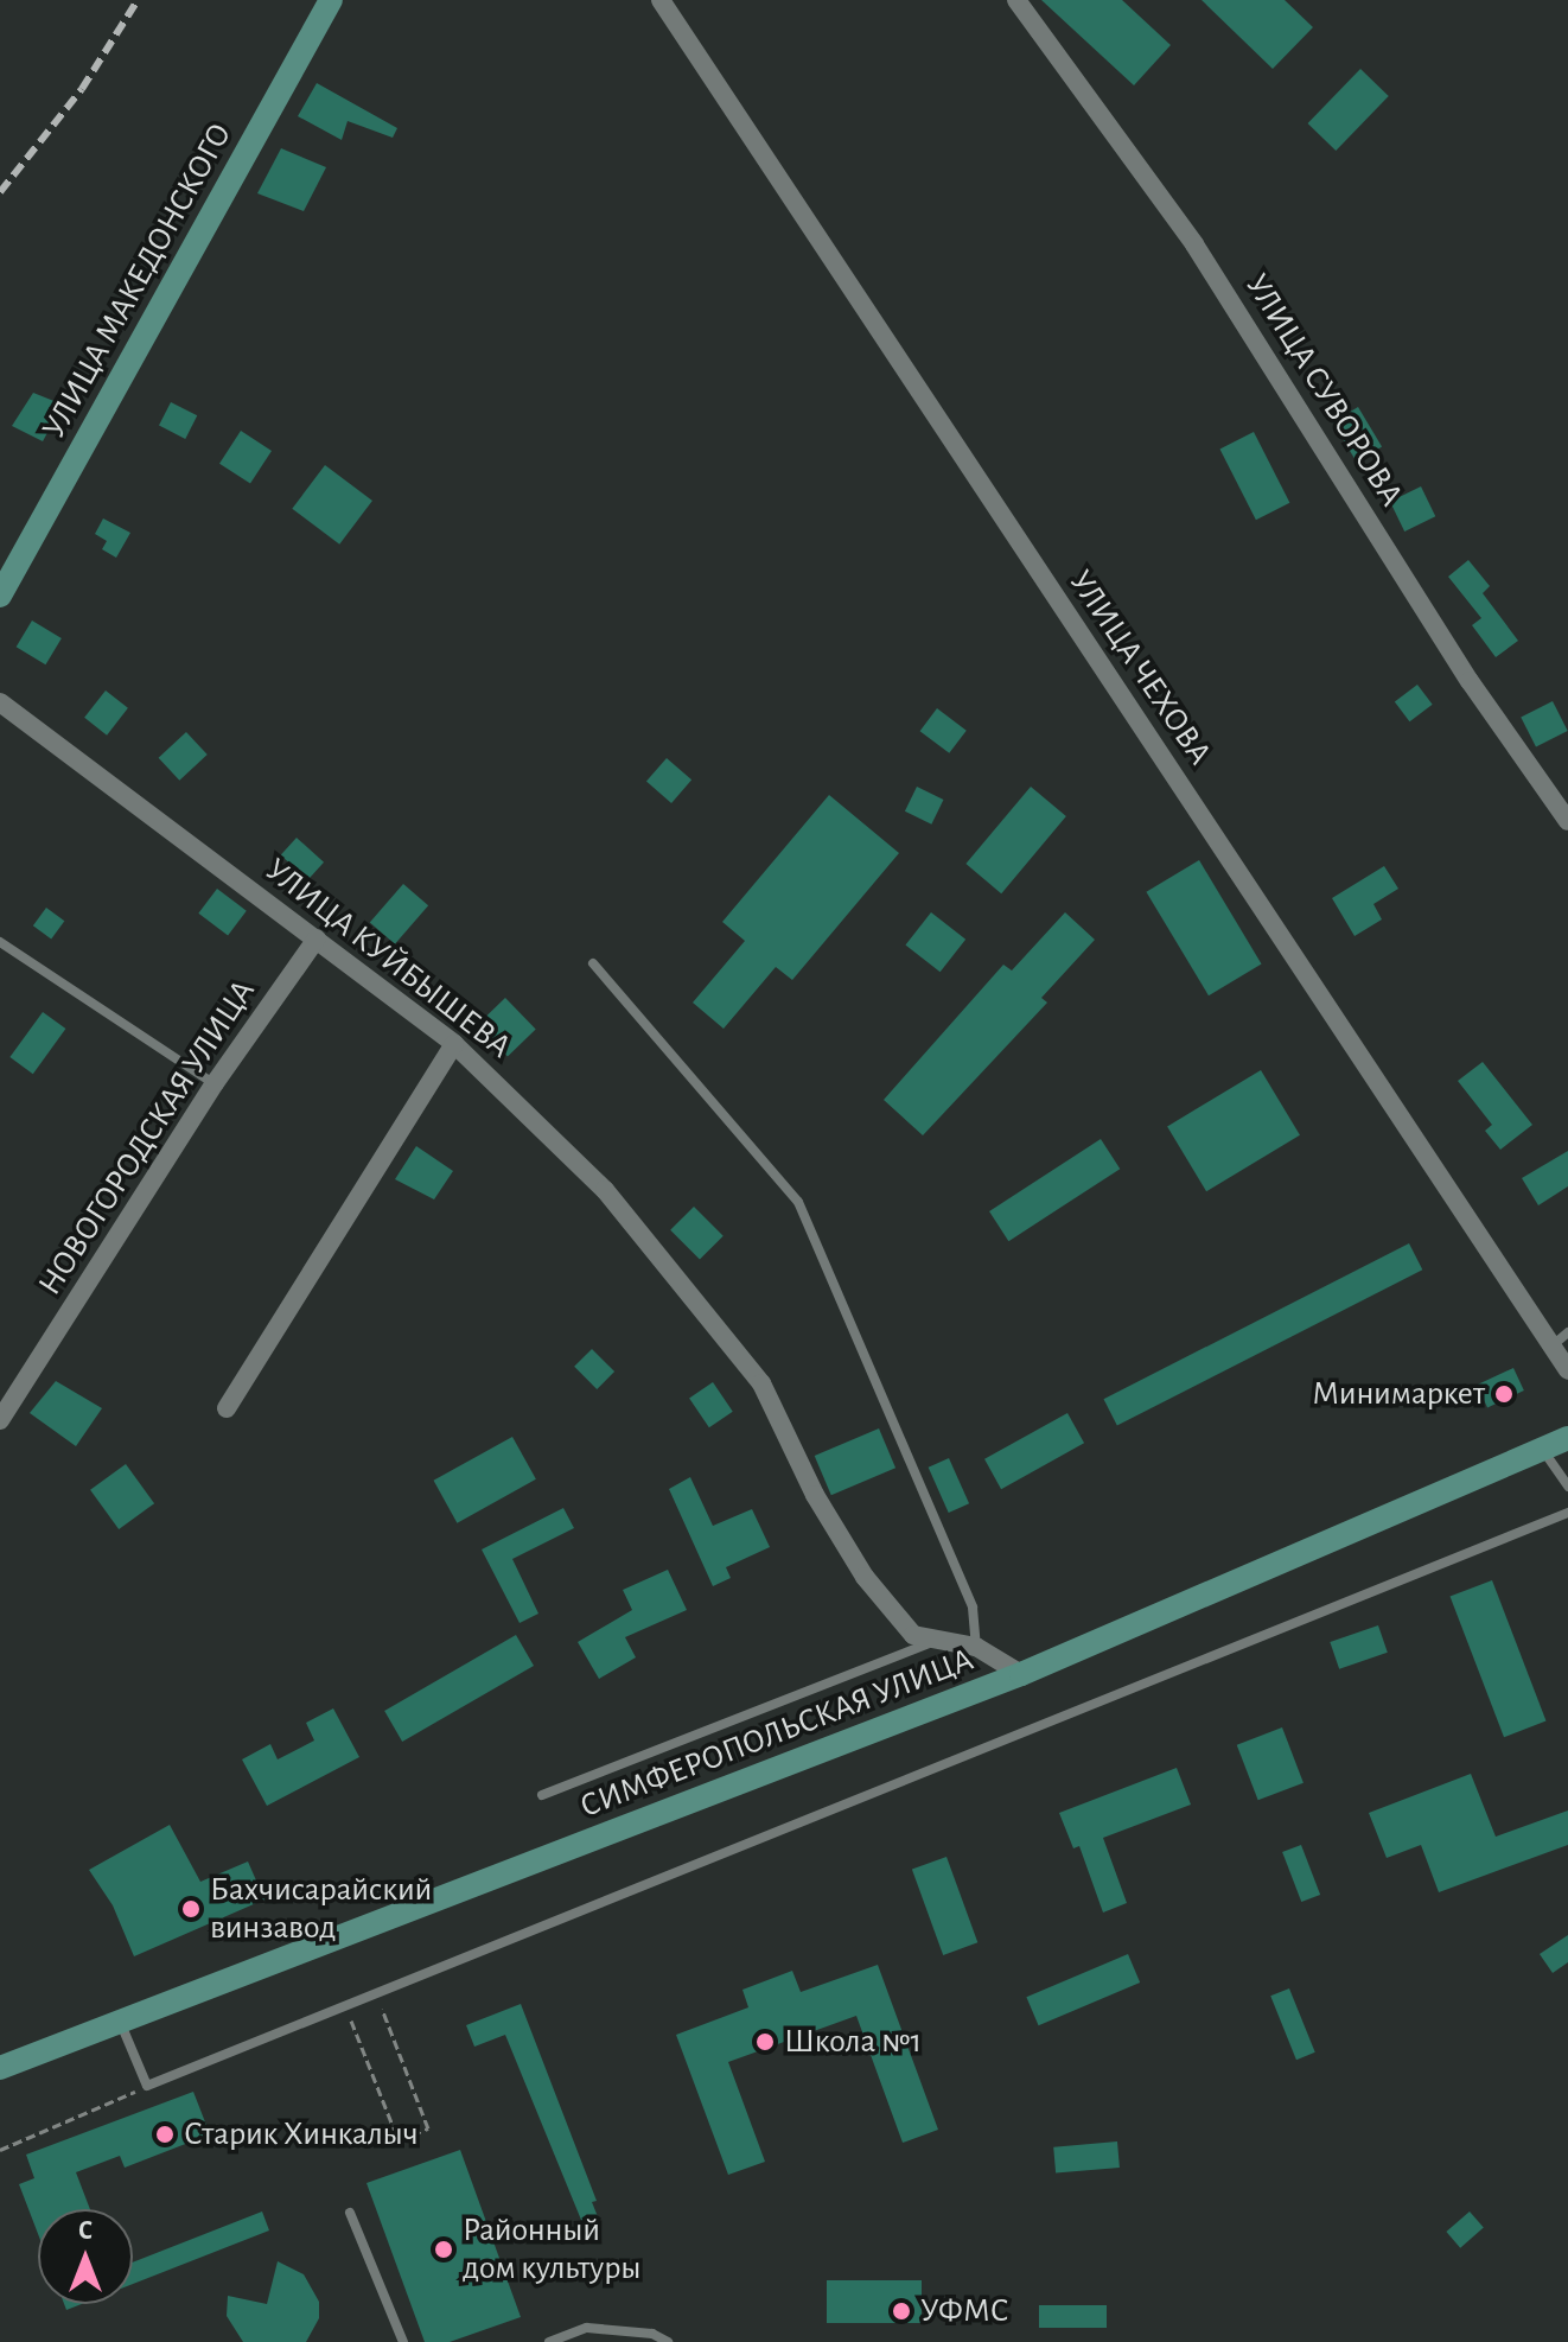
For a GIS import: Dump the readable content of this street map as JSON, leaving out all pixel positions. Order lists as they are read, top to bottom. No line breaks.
{"streets":{"main road":["УЛИЦА МАКЕДОНСКОГО","СИМФЕРОПОЛЬСКАЯ УЛИЦА"],"street":["УЛИЦА СУВОРОВА","УЛИЦА ЧЕХОВА","УЛИЦА КУЙБЫШЕВА","НОВОГОРОДСКАЯ УЛИЦА"]},"crossings":[["УЛИЦА КУЙБЫШЕВА","НОВОГОРОДСКАЯ УЛИЦА"],["УЛИЦА КУЙБЫШЕВА","СИМФЕРОПОЛЬСКАЯ УЛИЦА"]],"places":["Минимаркет","Бахчисарайский винзавод","Школа №1","Старик Хинкалыч","Районный дом культуры","УФМС"],"north":"top"}
